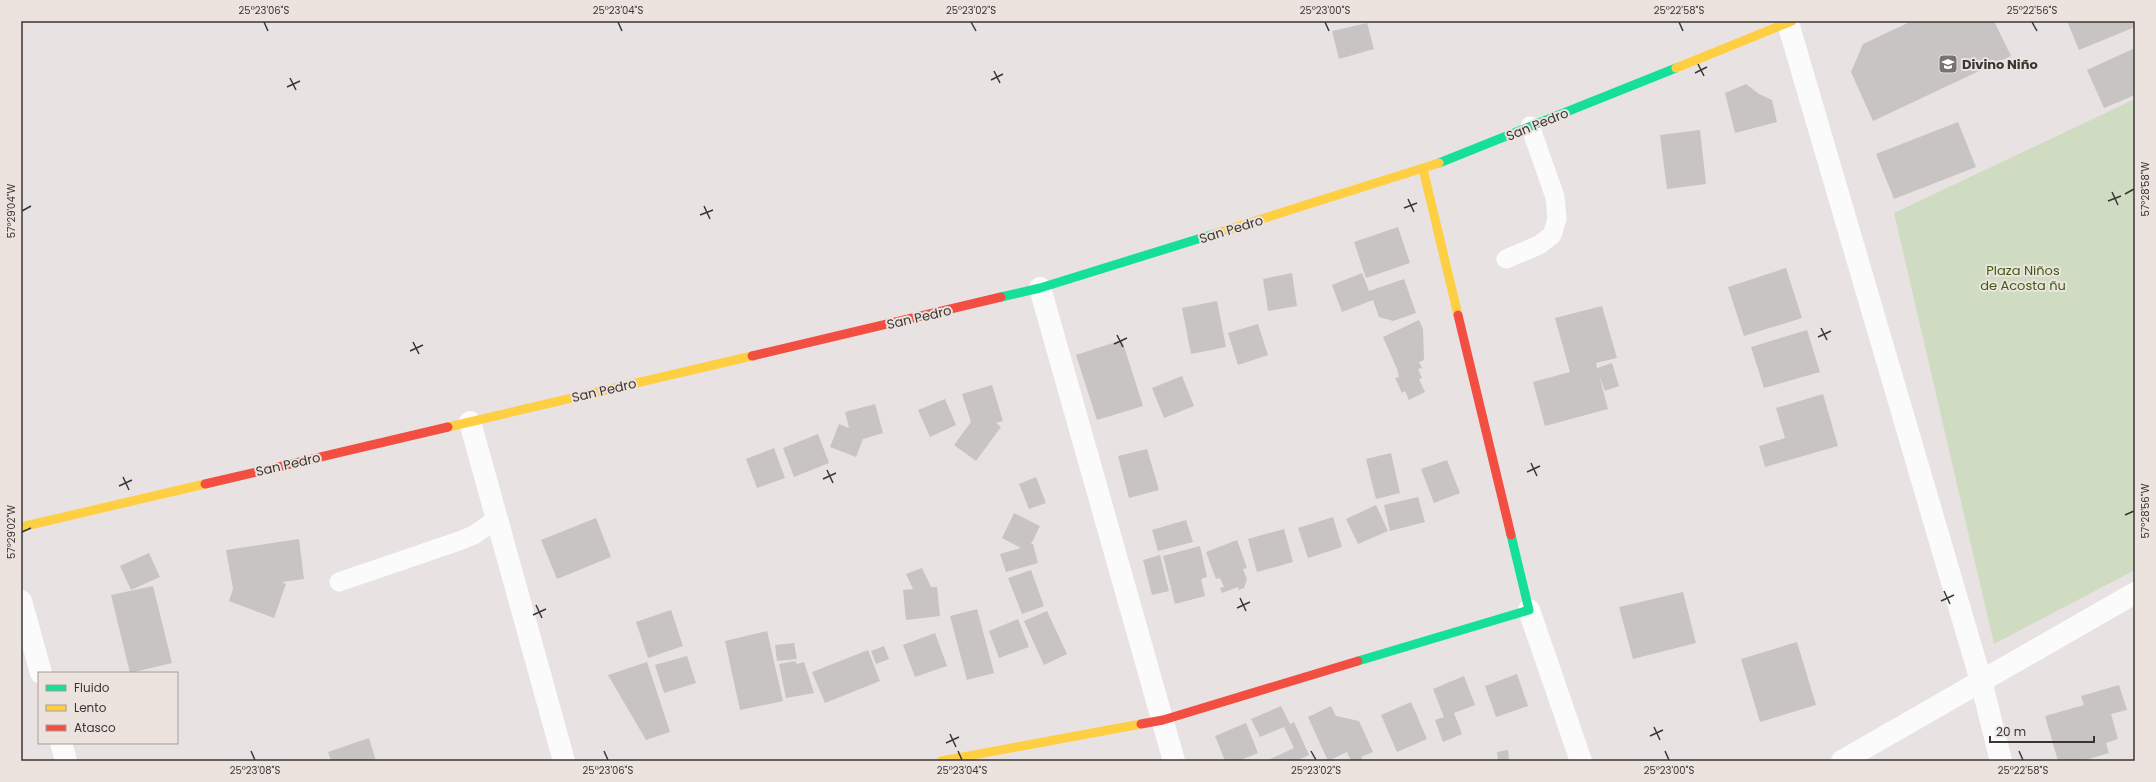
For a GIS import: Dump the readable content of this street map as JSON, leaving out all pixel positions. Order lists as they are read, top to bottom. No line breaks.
{"streets":{"main road":["San Pedro"]},"parks":["Plaza Niños de Acosta ñu"],"places":{"school or university":["Divino Niño"]},"legend":["Fluido","Lento","Atasco"],"scale_bar":"20 m","coordinates":["25°23'06\"S","25°23'04\"S","25°23'02\"S","25°23'00\"S","25°22'58\"S","25°22'56\"S","57°28'58\"W","57°29'04\"W","57°28'56\"W","57°29'02\"W","25°23'08\"S"]}
